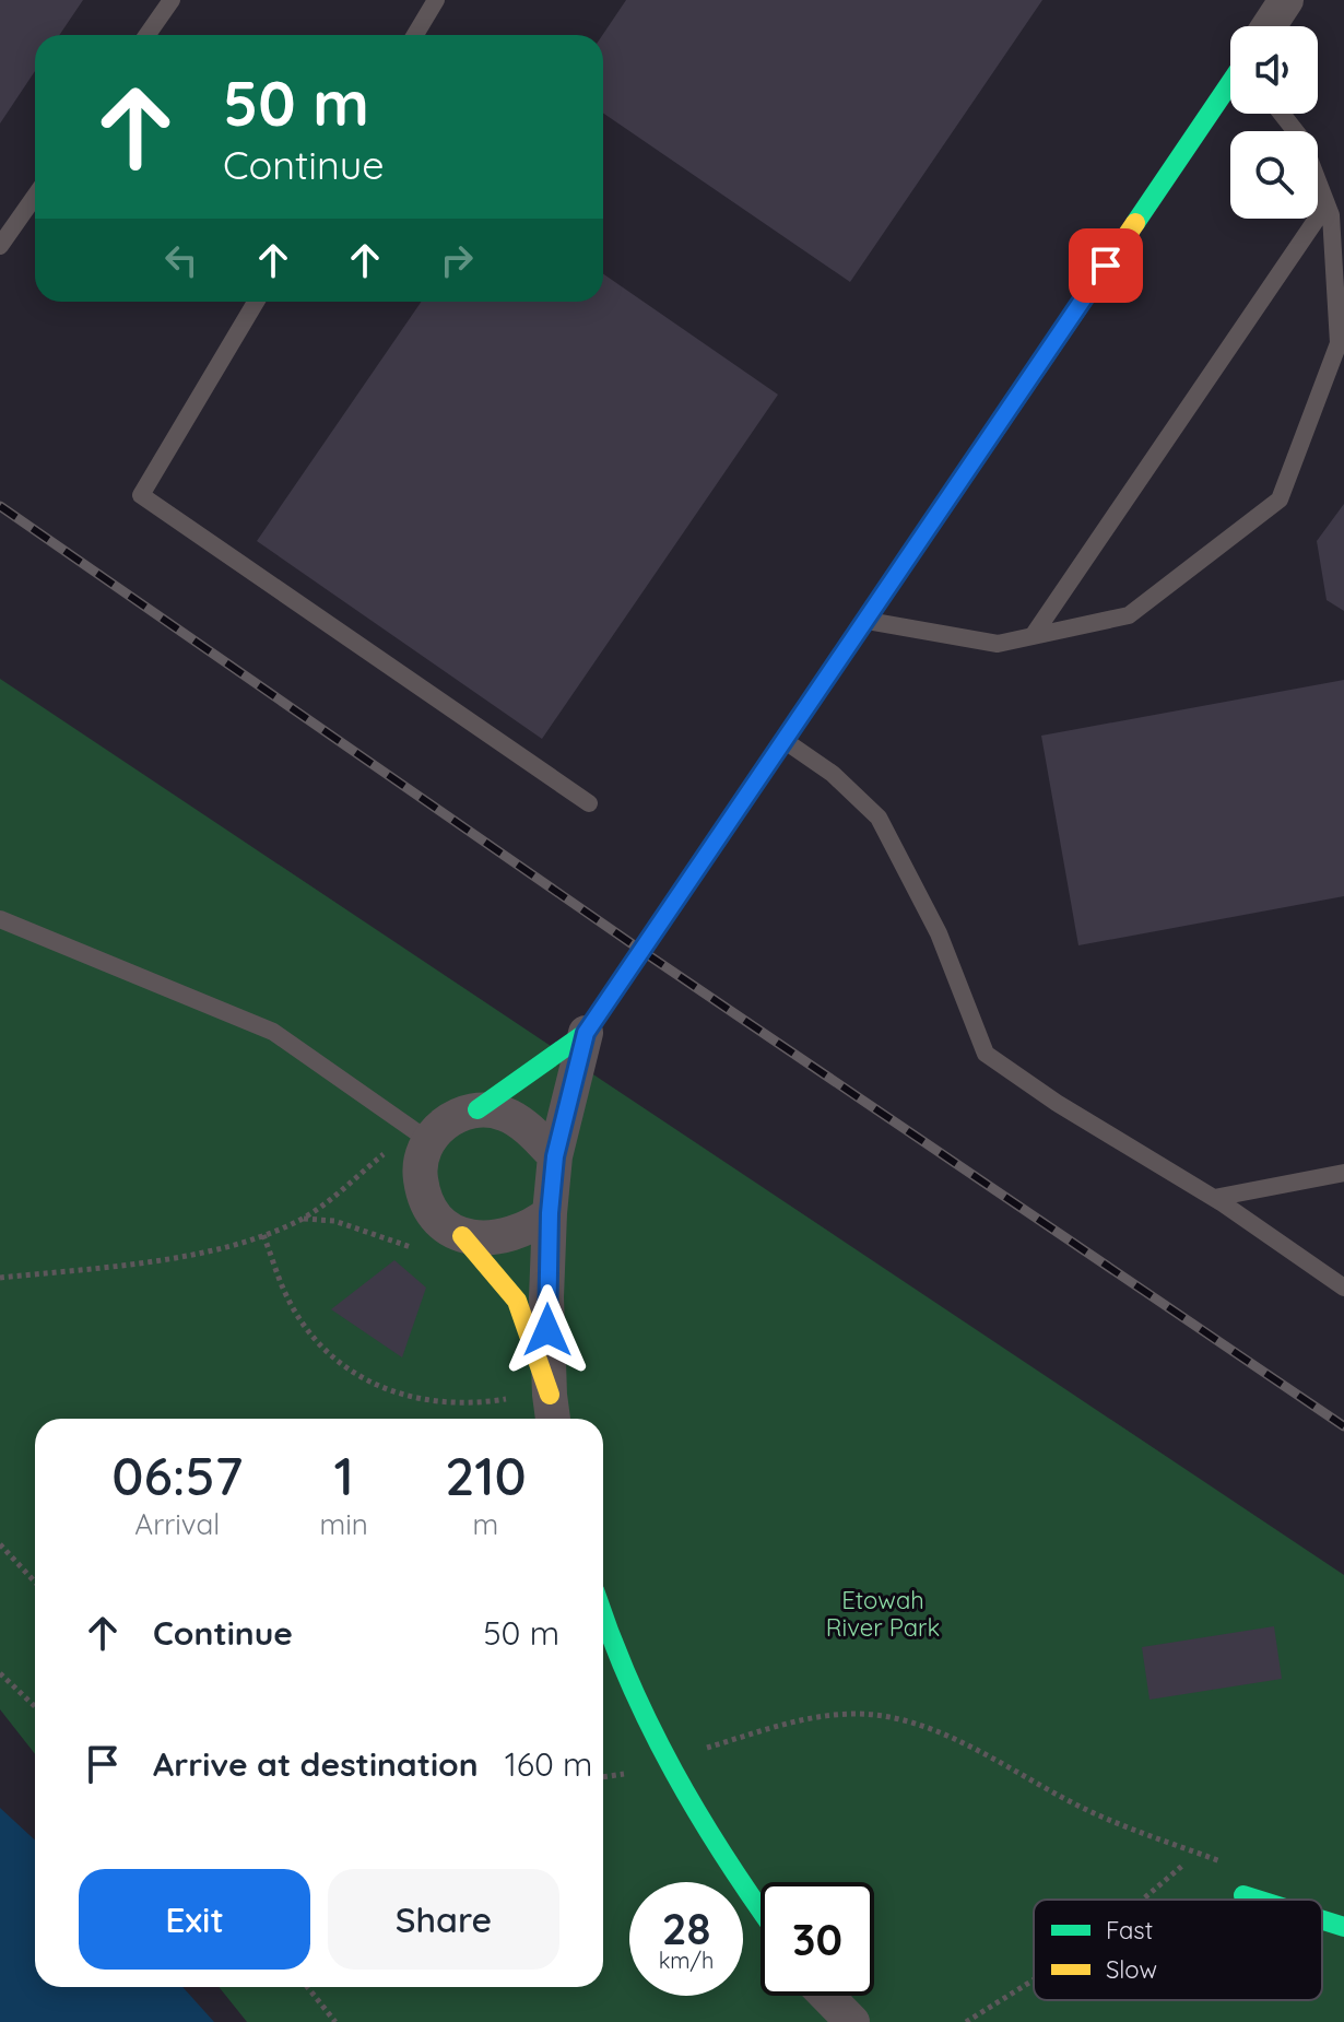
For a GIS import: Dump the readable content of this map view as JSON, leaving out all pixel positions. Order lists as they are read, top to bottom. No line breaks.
{"parks":["Etowah River Park"],"legend":["Fast","Slow"],"page":{"turn":["50 m","Continue"],"eta":["06:57","Arrival","1","min","210","m"],"list":[{"name":"Continue","value":"50 m"},{"name":"Arrive at destination","value":"160 m"}],"buttons":["Exit","Share"],"speed":"28 km/h","limit":"30"}}
